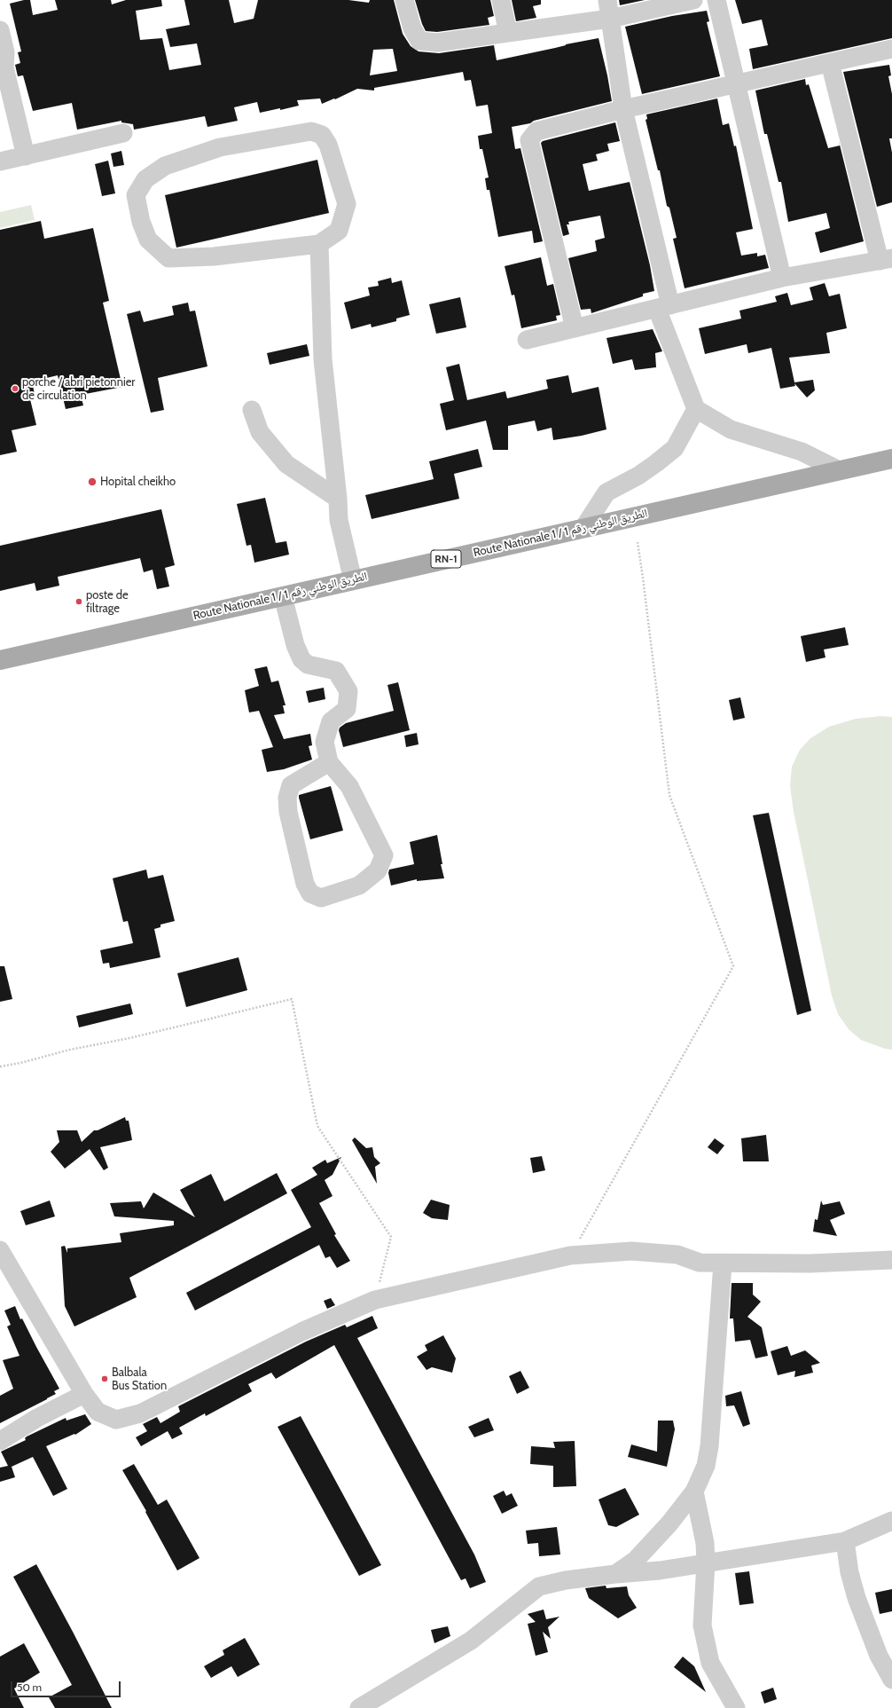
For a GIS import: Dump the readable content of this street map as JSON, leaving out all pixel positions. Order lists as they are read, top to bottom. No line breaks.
{"streets":{"main road":["Route Nationale 1 / الطريق الوطني رقم 1","RN-1"]},"places":["porche / abri pietonnier de circulation","Hopital cheikho","poste de filtrage","Balbala Bus Station"],"scale_bar":"50 m"}
